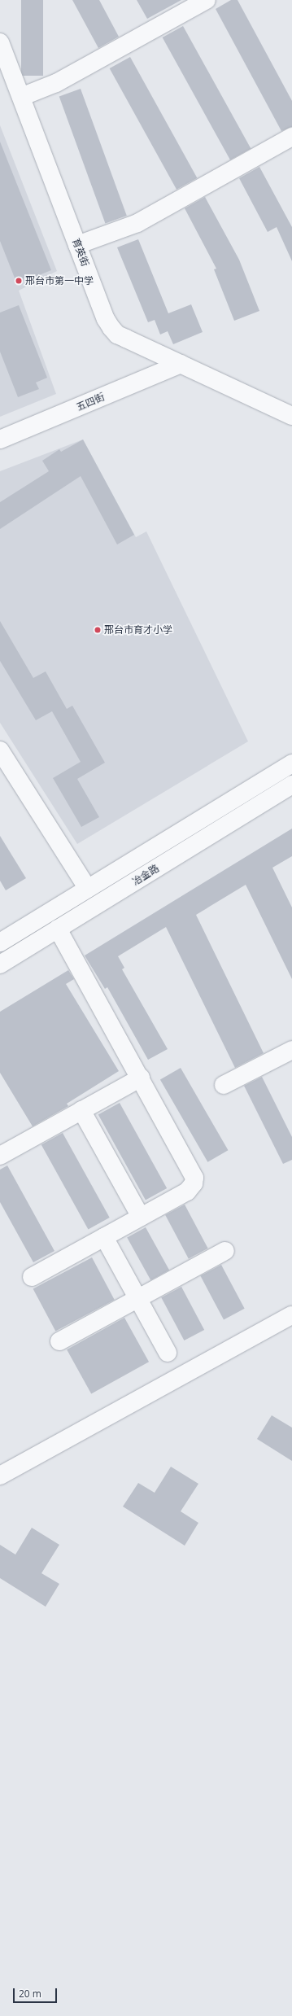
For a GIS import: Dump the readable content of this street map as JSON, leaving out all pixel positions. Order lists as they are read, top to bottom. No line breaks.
{"streets":{"street":["育英街","五四街","冶金路"]},"crossings":[["育英街","五四街"]],"places":["邢台市第一中学","邢台市育才小学"],"scale_bar":"20 m"}
